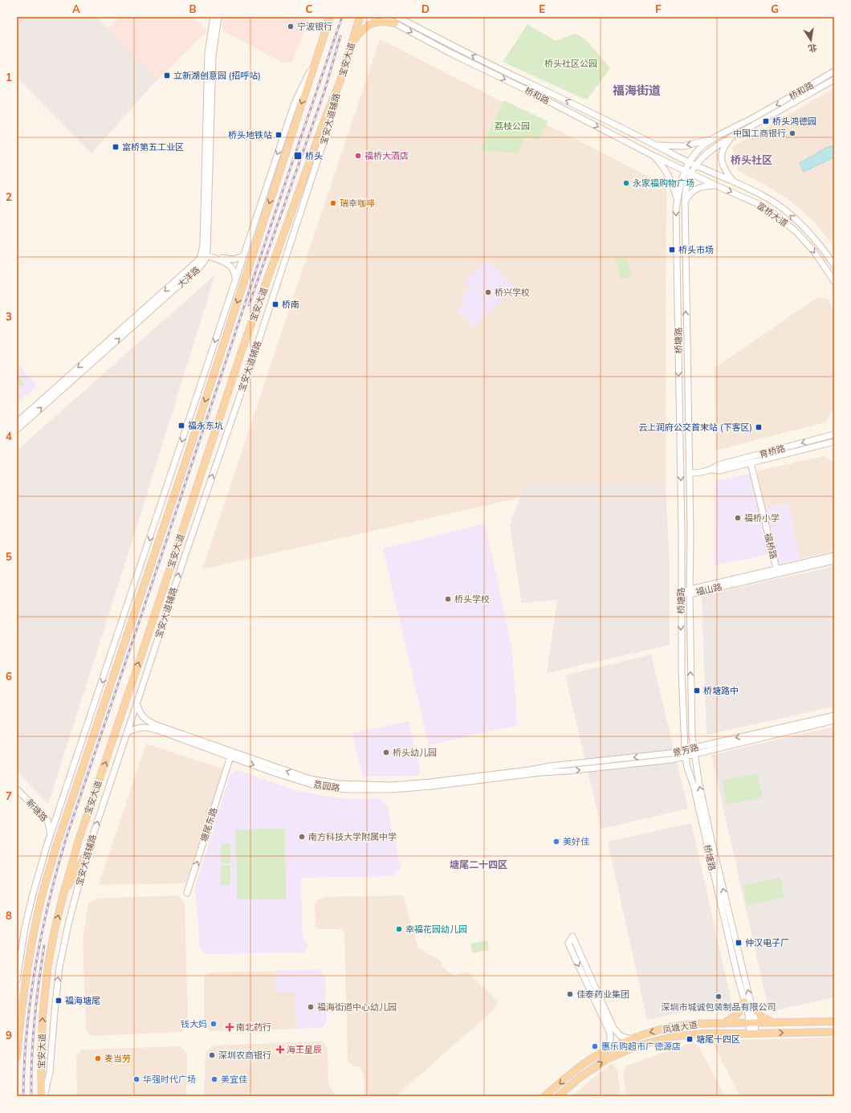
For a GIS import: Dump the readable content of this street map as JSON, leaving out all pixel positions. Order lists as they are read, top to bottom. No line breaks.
{"streets":{"main road":["宝安大道","凤塘大道"],"street":["桥和路","宝安大道辅路","富桥大道","大洋路","桥塘路","育桥路","福桥路","福山路","景芳路","荔园路","新塘路","塘尾东路"]},"crossings":[["宝安大道","宝安大道辅路"],["桥和路","富桥大道"],["桥和路","桥塘路"],["宝安大道辅路","荔园路"],["富桥大道","桥塘路"],["桥塘路","育桥路"],["桥塘路","福山路"],["桥塘路","景芳路"],["桥塘路","凤塘大道"],["育桥路","福桥路"],["福桥路","福山路"],["景芳路","荔园路"],["荔园路","塘尾东路"]],"one_way":["塘尾东路"],"districts":["福海街道","桥头社区","塘尾二十四区"],"parks":["桥头社区公园","荔枝公园"],"places":{"other":["宁波银行","中国工商银行","福桥大酒店","永家福购物广场","瑞幸咖啡","桥兴学校","福桥小学","桥头学校","桥头幼儿园","南方科技大学附属中学","美好佳","幸福花园幼儿园","佳泰药业集团","深圳市城诚包装制品有限公司","福海街道中心幼儿园","钱大妈","惠乐购超市广德源店","深圳农商银行","麦当劳","华强时代广场","美宜佳"],"transit":["立新湖创意园 (招呼站)","桥头鸿德园","桥头地铁站","富桥第五工业区","桥头","桥头市场","桥南","福永东坑","云上润府公交首末站 (下客区)","桥塘路中","仲汉电子厂","福海塘尾","塘尾十四区"],"health":["南北药行","海王星辰"]},"north":"bottom","grid":{"columns":["A","B","C","D","E","F","G"],"rows":["1","2","3","4","5","6","7","8","9"]}}
